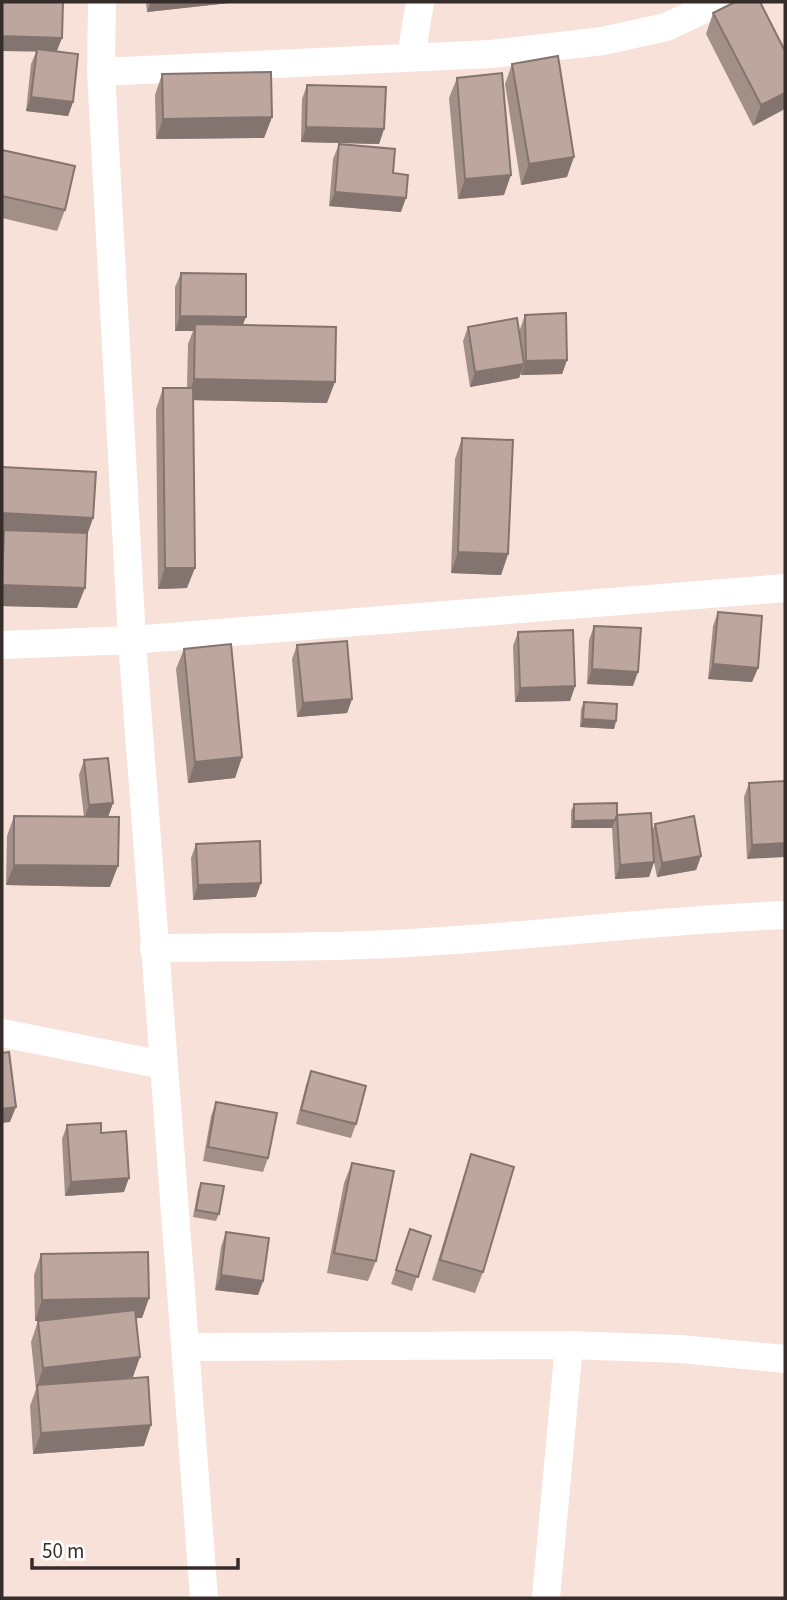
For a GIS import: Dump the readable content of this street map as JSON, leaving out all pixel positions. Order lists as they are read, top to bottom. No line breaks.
{"scale_bar":"50 m"}
